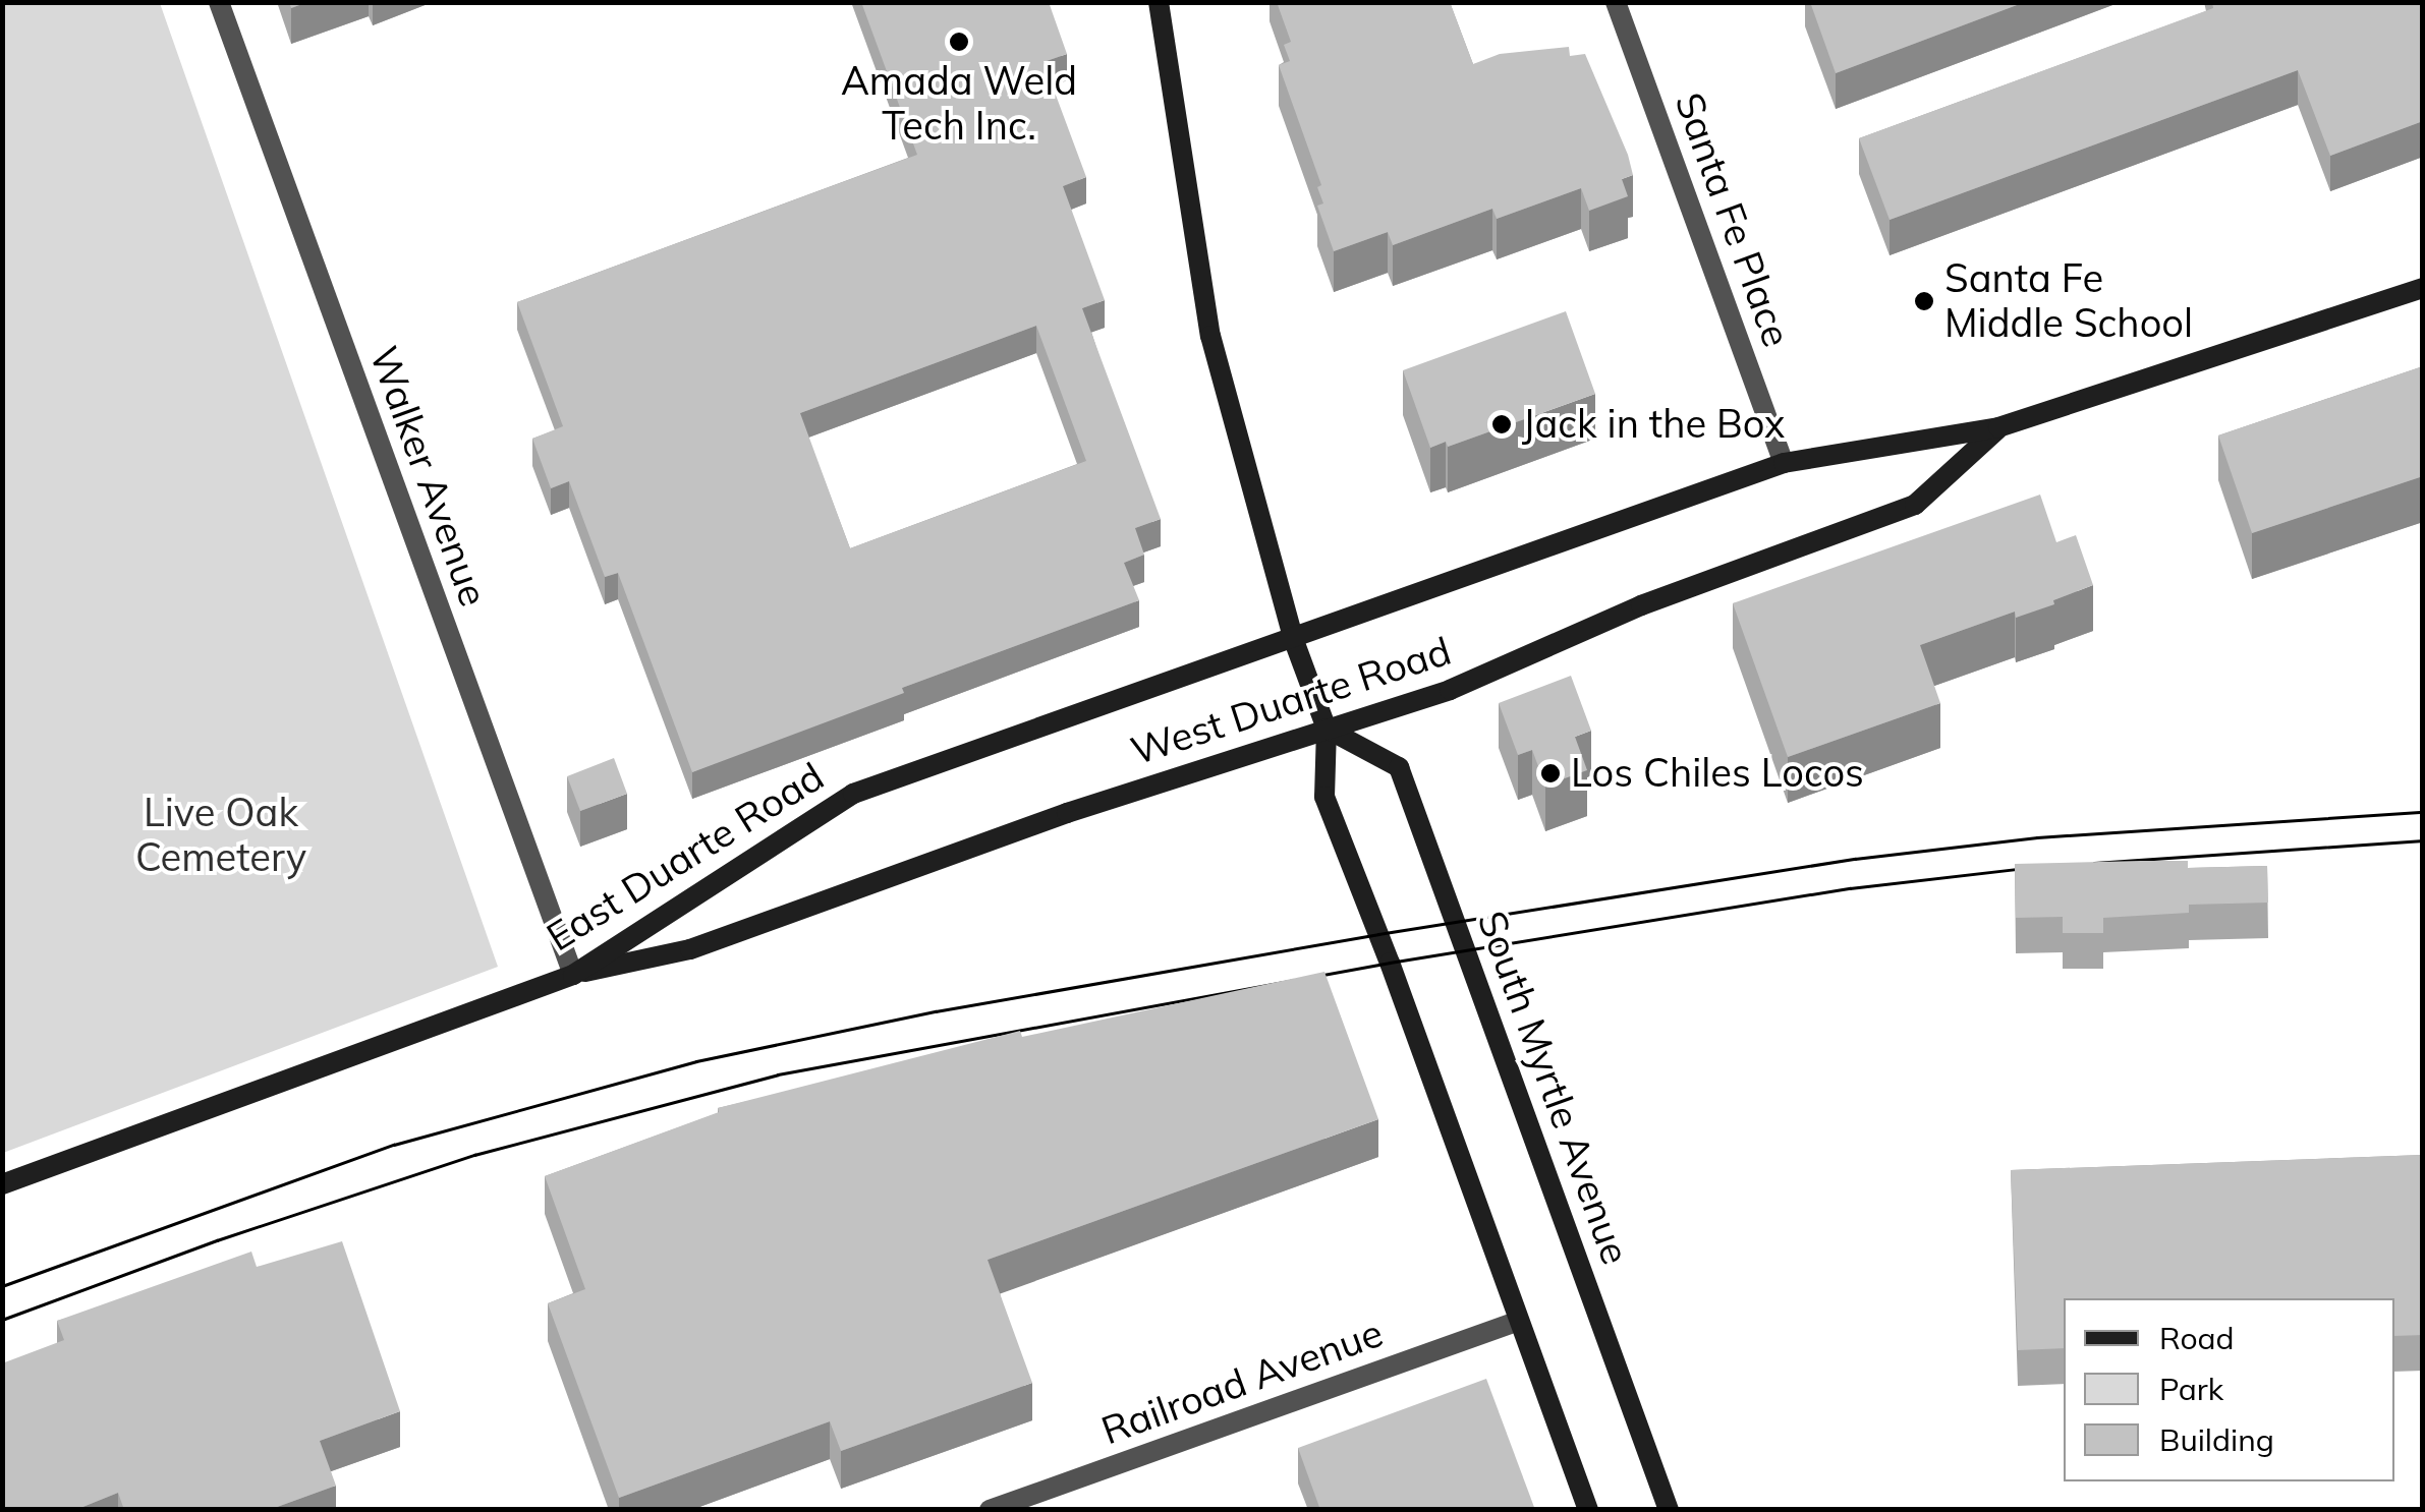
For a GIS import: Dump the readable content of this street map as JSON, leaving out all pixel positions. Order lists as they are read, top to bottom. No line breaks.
{"streets":{"main road":["West Duarte Road","East Duarte Road","South Myrtle Avenue"],"street":["Santa Fe Place","Walker Avenue","Railroad Avenue"]},"crossings":[["Santa Fe Place","West Duarte Road"],["Walker Avenue","West Duarte Road"],["Walker Avenue","East Duarte Road"],["West Duarte Road","East Duarte Road"],["West Duarte Road","South Myrtle Avenue"]],"parks":["Live Oak Cemetery"],"places":["Amada Weld Tech Inc.","Santa Fe Middle School","Jack in the Box","Los Chiles Locos"],"legend":["Road","Park","Building"]}
